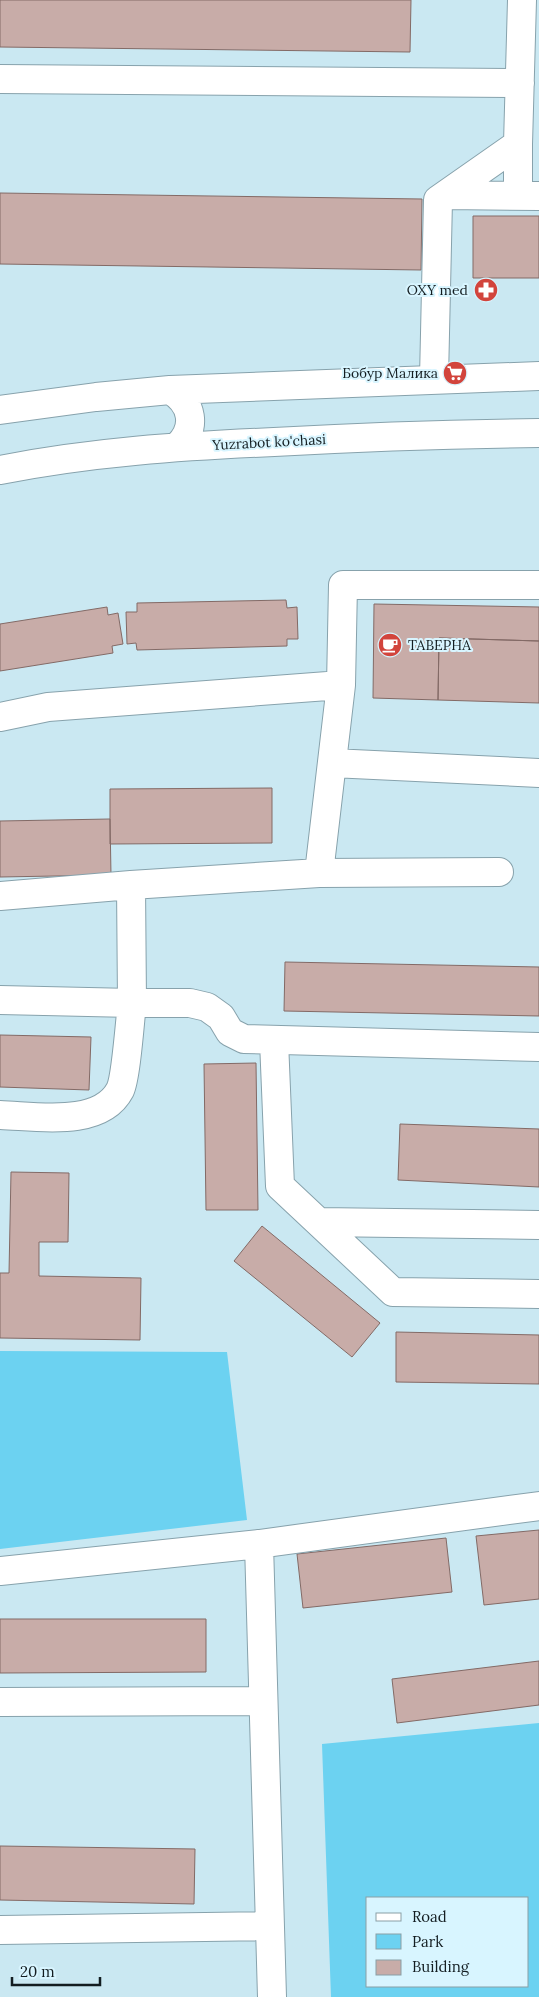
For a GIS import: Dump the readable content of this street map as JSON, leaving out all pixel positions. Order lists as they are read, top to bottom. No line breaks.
{"streets":{"main road":["Yuzrabot ko'chasi"]},"places":{"pharmacy":["OXY med"],"supermarket":["Бобур Малика"],"cafe":["ТАВЕРНА"]},"legend":["Road","Park","Building"],"scale_bar":"20 m"}
